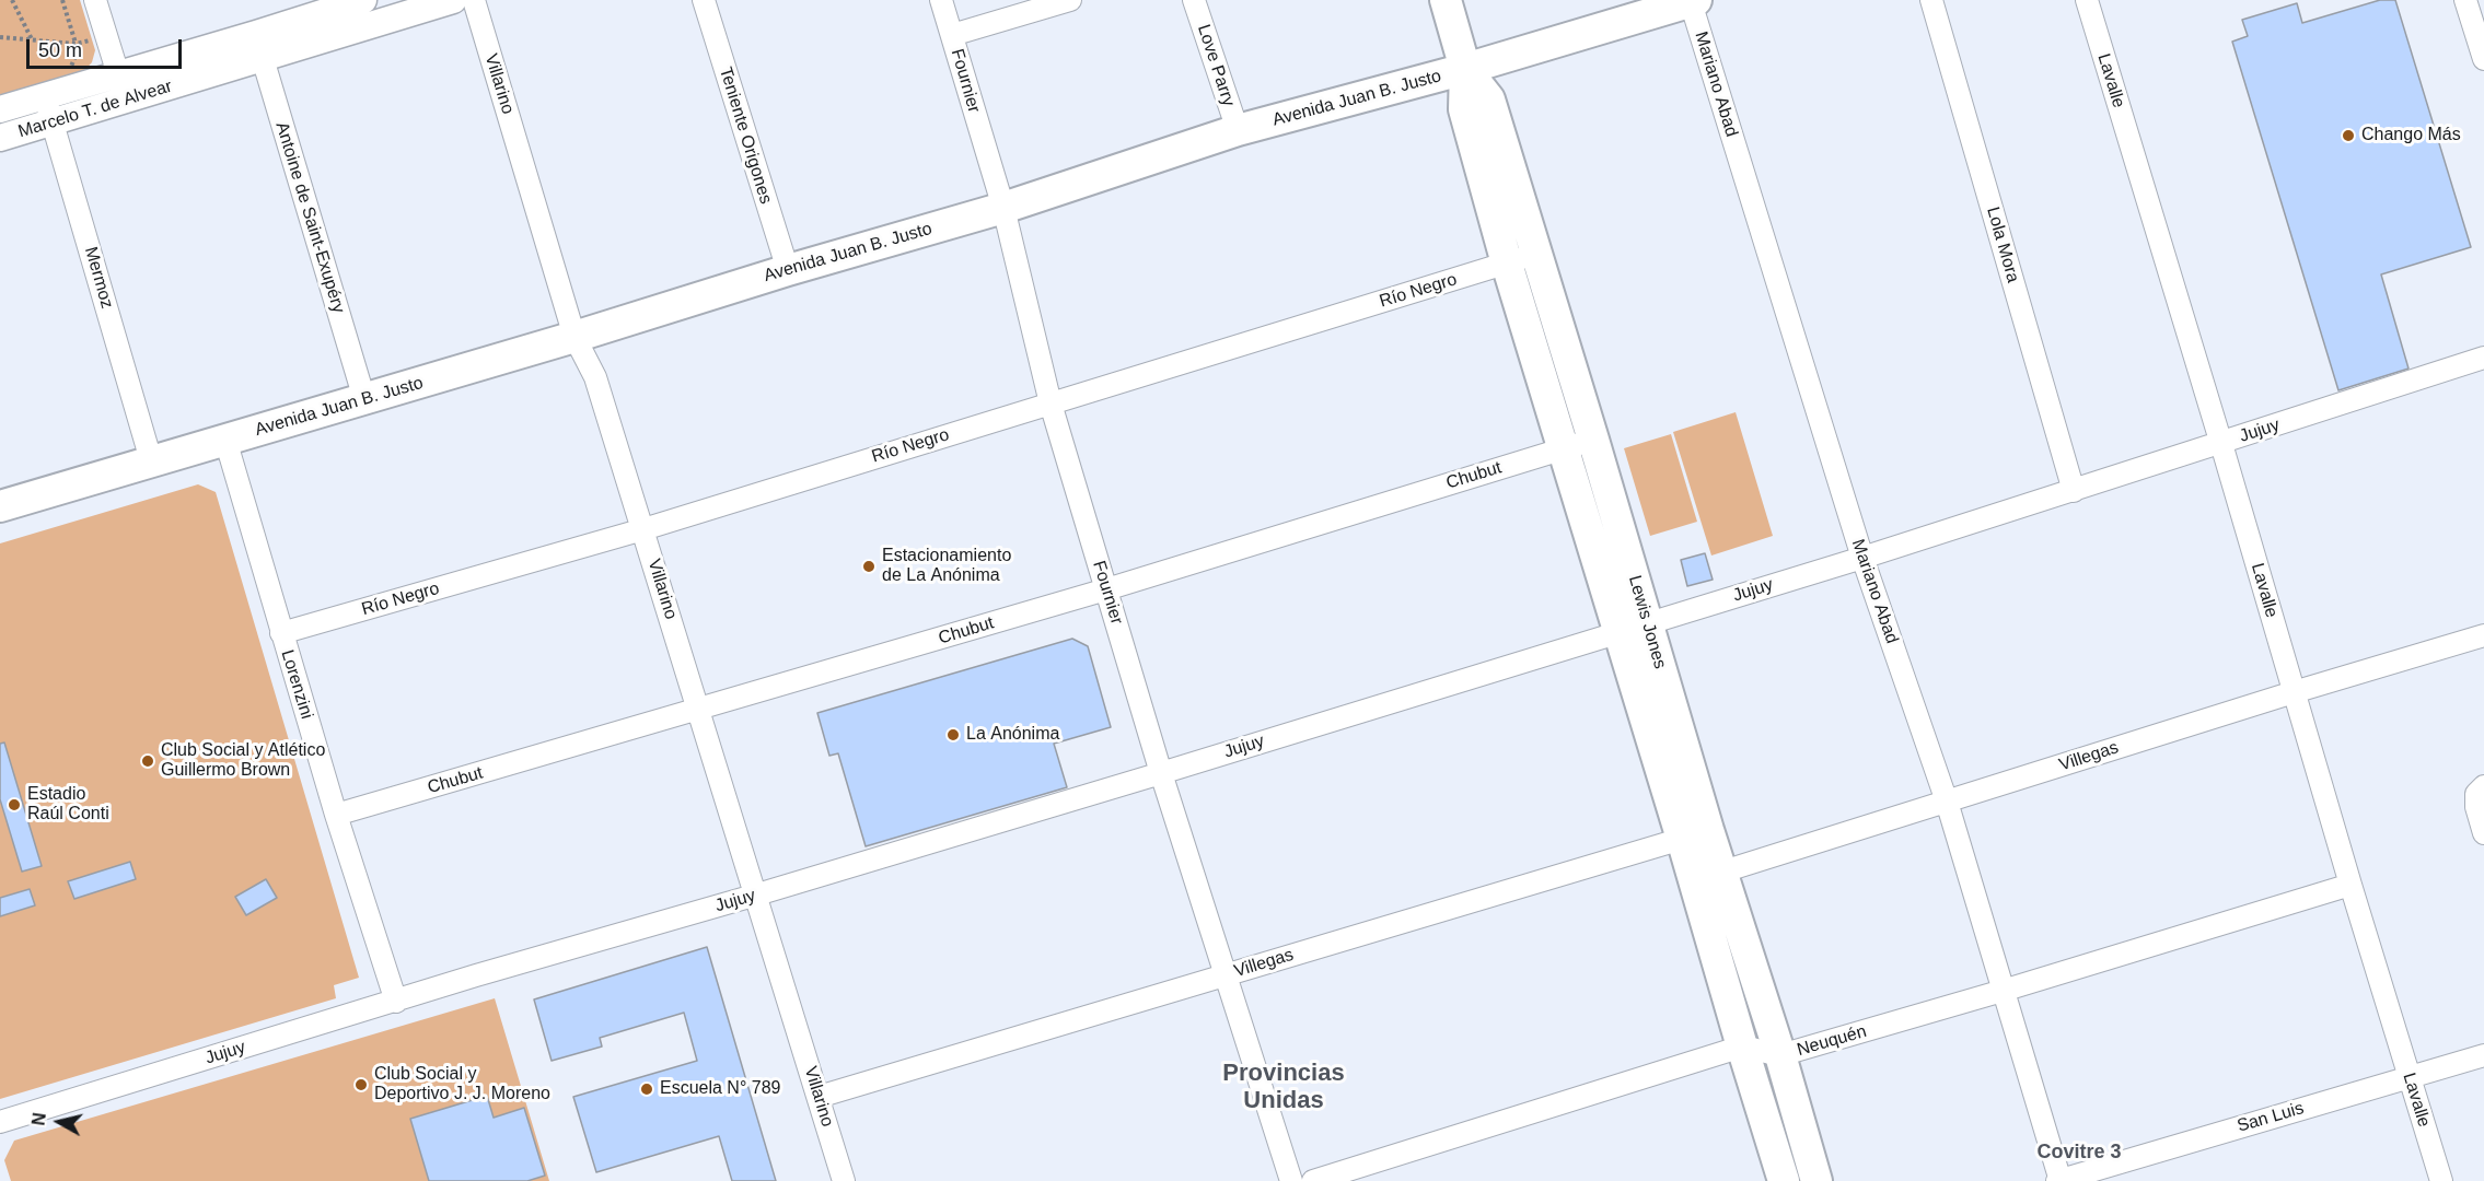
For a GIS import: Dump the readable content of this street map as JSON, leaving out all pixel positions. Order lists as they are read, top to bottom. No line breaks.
{"streets":{"main road":["Avenida Juan B. Justo","Lewis Jones"],"street":["Love Parry","Fournier","Lavalle","Villarino","Mariano Abad","Marcelo T. de Alvear","Teniente Origones","Antoine de Saint-Exupéry","Lola Mora","Mermoz","Río Negro","Jujuy","Chubut","Lorenzini","Villegas","Neuquén","San Luis"]},"crossings":[["Love Parry","Avenida Juan B. Justo"],["Fournier","Avenida Juan B. Justo"],["Fournier","Río Negro"],["Fournier","Jujuy"],["Fournier","Chubut"],["Fournier","Villegas"],["Lavalle","Jujuy"],["Lavalle","Villegas"],["Lavalle","Neuquén"],["Lavalle","San Luis"],["Villarino","Avenida Juan B. Justo"],["Villarino","Río Negro"],["Villarino","Jujuy"],["Villarino","Chubut"],["Villarino","Villegas"],["Mariano Abad","Avenida Juan B. Justo"],["Mariano Abad","Jujuy"],["Mariano Abad","Villegas"],["Mariano Abad","Neuquén"],["Mariano Abad","San Luis"],["Avenida Juan B. Justo","Teniente Origones"],["Avenida Juan B. Justo","Antoine de Saint-Exupéry"],["Avenida Juan B. Justo","Mermoz"],["Avenida Juan B. Justo","Lewis Jones"],["Avenida Juan B. Justo","Lorenzini"],["Marcelo T. de Alvear","Antoine de Saint-Exupéry"],["Marcelo T. de Alvear","Mermoz"],["Lola Mora","Jujuy"],["Río Negro","Lewis Jones"],["Río Negro","Lorenzini"],["Jujuy","Lewis Jones"],["Jujuy","Lorenzini"],["Chubut","Lewis Jones"],["Chubut","Lorenzini"],["Lewis Jones","Villegas"],["Lewis Jones","Neuquén"]],"districts":["Provincias Unidas","Covitre 3"],"places":["Chango Más","Estacionamiento de La Anónima","La Anónima","Club Social y Atlético Guillermo Brown","Estadio Raúl Conti","Club Social y Deportivo J. J. Moreno","Escuela N° 789"],"scale_bar":"50 m","north":"left"}
